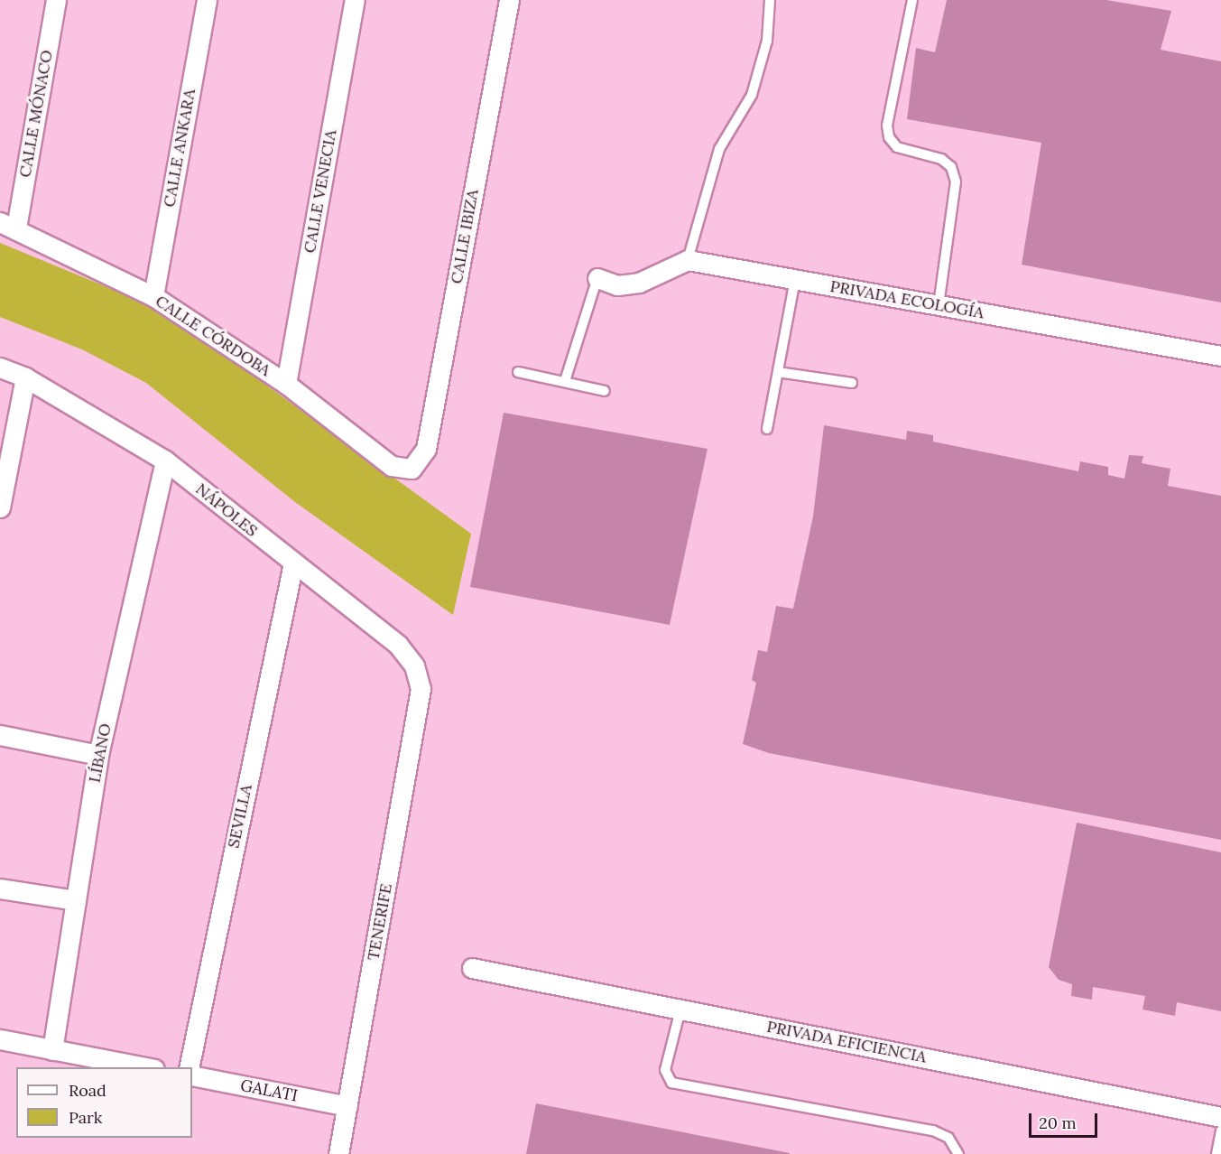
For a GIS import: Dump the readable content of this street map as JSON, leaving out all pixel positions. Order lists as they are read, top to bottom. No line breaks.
{"streets":{"street":["CALLE MÓNACO","CALLE ANKARA","CALLE VENECIA","CALLE IBIZA","PRIVADA ECOLOGÍA","CALLE CÓRDOBA","NÁPOLES","LÍBANO","SEVILLA","TENERIFE","PRIVADA EFICIENCIA","GALATI"]},"crossings":[["CALLE MÓNACO","CALLE CÓRDOBA"],["CALLE ANKARA","CALLE CÓRDOBA"],["CALLE VENECIA","CALLE CÓRDOBA"],["CALLE IBIZA","CALLE CÓRDOBA"],["NÁPOLES","LÍBANO"],["NÁPOLES","SEVILLA"],["NÁPOLES","TENERIFE"],["TENERIFE","GALATI"]],"legend":["Road","Park"],"scale_bar":"20 m"}
